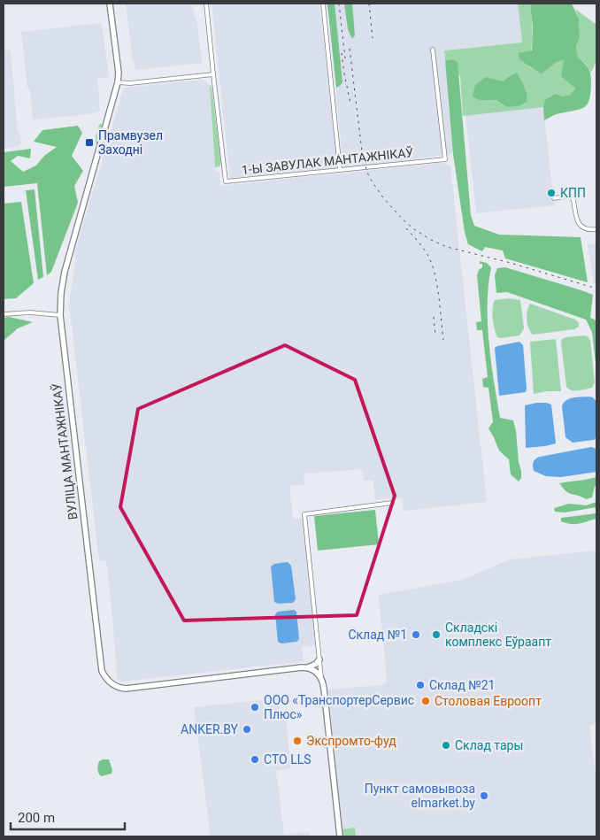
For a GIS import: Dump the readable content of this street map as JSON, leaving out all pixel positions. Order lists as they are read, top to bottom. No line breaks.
{"streets":{"street":["1-Ы ЗАВУЛАК МАНТАЖНІКАЎ","ВУЛІЦА МАНТАЖНІКАЎ"]},"places":{"transit":["Прамвузел Заходні"],"other":["КПП","Склад №1","Складскі комплекс Еўраапт","Склад №21","Столовая Евроопт","ООО «ТранспортерСервис Плюс»","ANKER.BY","Экспромто-фуд","Склад тары","СТО LLS","Пункт самовывоза elmarket.by"]},"scale_bar":"200 m"}
